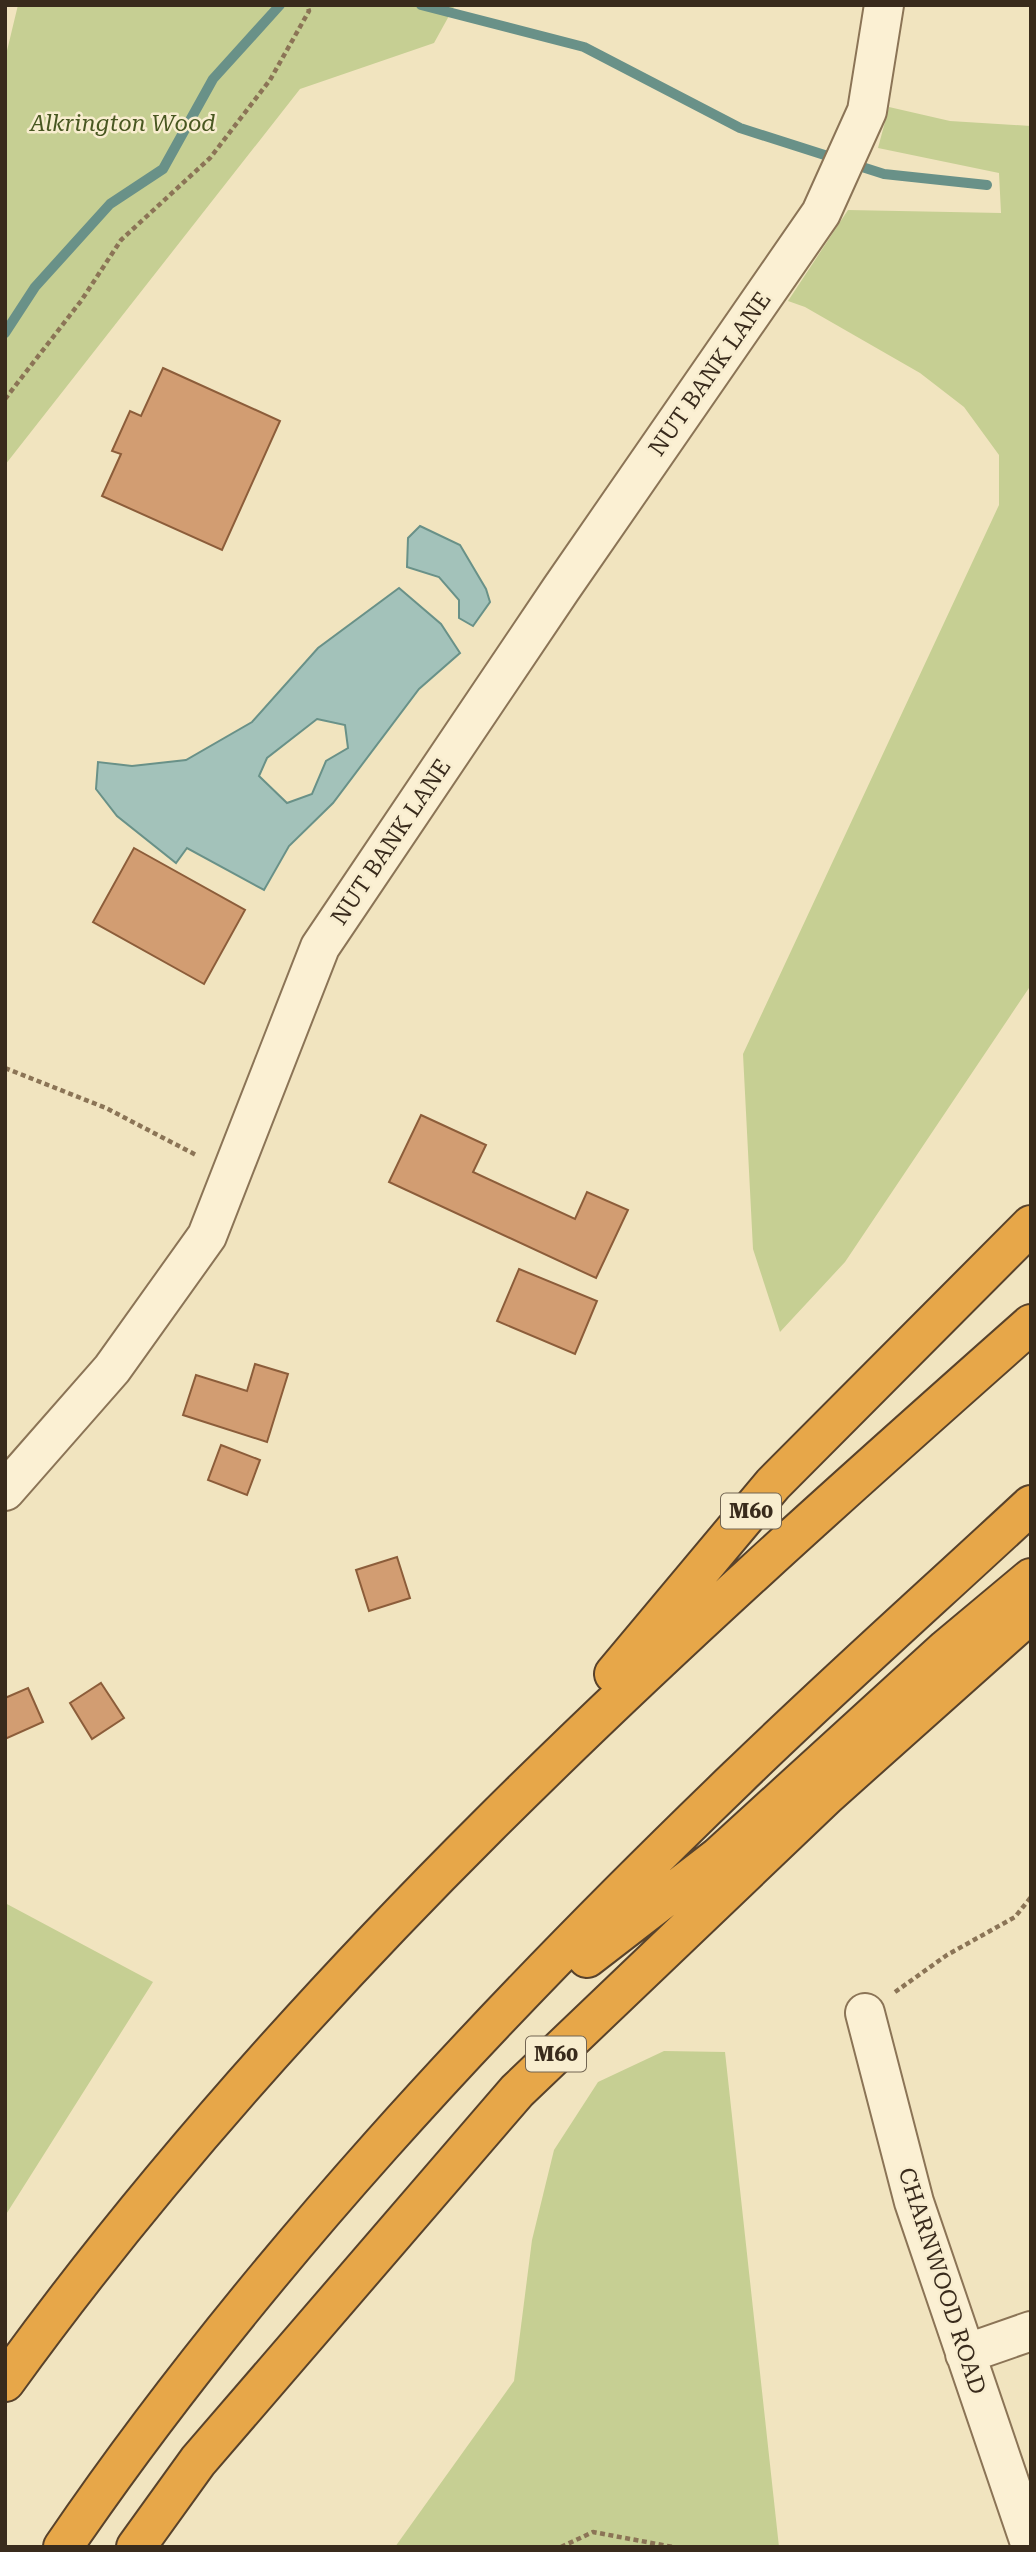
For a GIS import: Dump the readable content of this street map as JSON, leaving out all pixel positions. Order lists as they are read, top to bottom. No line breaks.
{"streets":{"highway":["M60"],"street":["NUT BANK LANE","CHARNWOOD ROAD"]},"parks":["Alkrington Wood"]}
